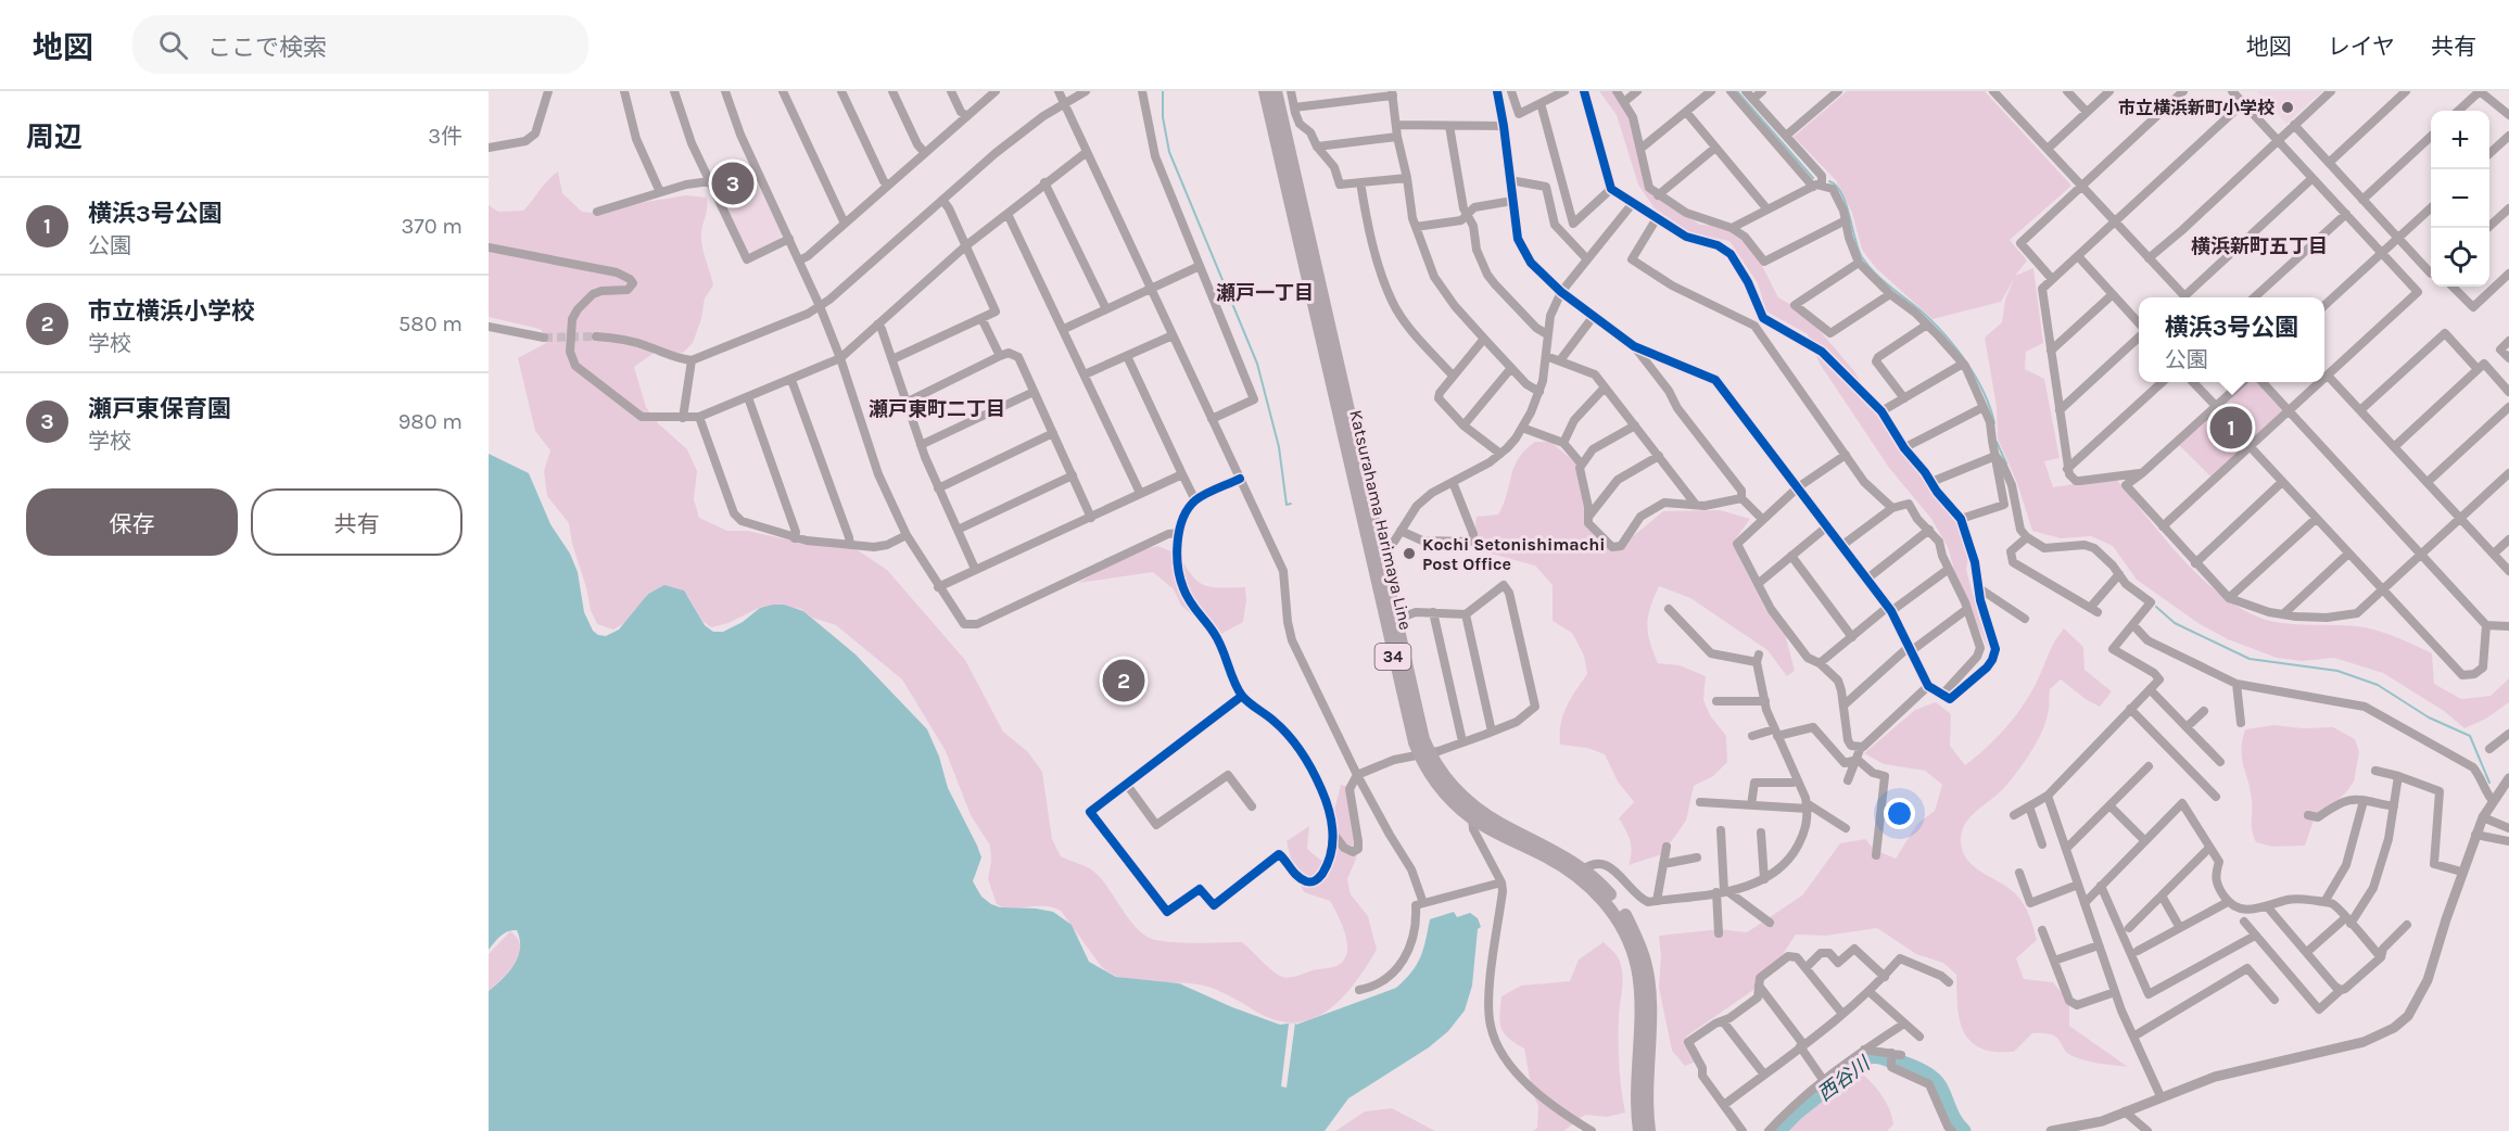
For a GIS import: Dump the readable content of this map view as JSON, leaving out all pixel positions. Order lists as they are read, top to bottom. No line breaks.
{"streets":{"main road":["Katsurahama Harimaya Line","34"]},"districts":["横浜新町五丁目","瀬戸一丁目","瀬戸東町二丁目"],"water":["西谷川"],"places":["市立横浜新町小学校","Kochi Setonishimachi Post Office"],"page":{"header":"地図","search":"ここで検索","nav":["地図","レイヤ","共有"],"heading":["周辺","3件"],"map_buttons":["+","−"],"pins":["3","1","2"],"list":[{"mark":"1","name":"横浜3号公園","note":"公園","value":"370 m"},{"mark":"2","name":"市立横浜小学校","note":"学校","value":"580 m"},{"mark":"3","name":"瀬戸東保育園","note":"学校","value":"980 m"}],"popup":["横浜3号公園","公園"],"buttons":["保存","共有"]}}
